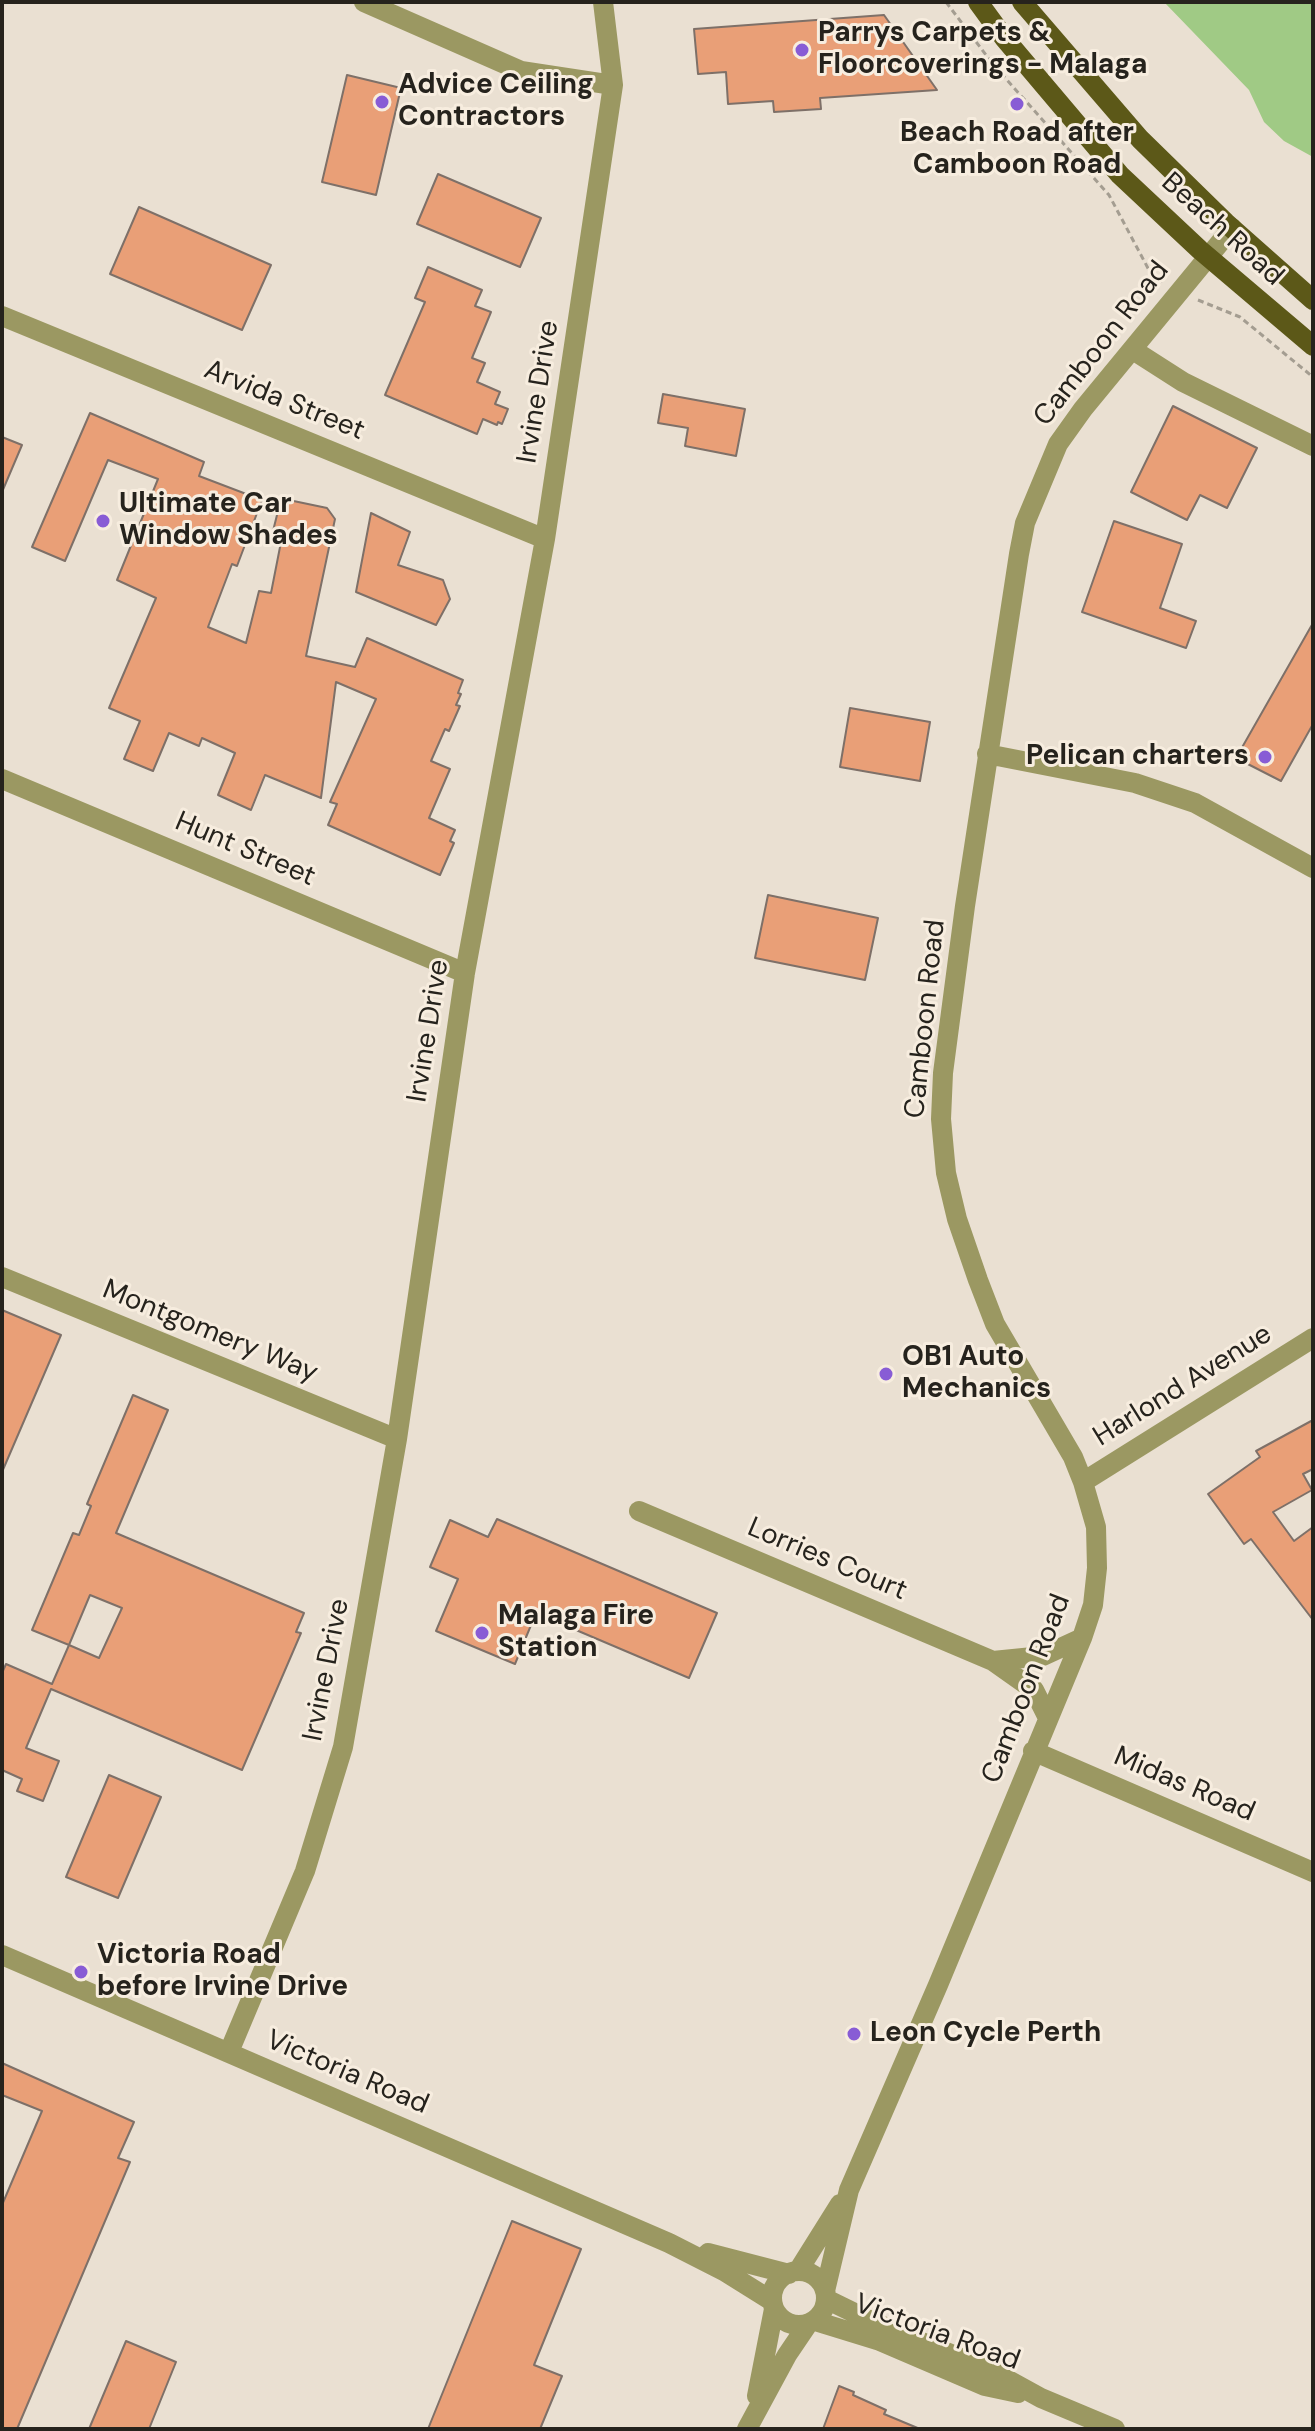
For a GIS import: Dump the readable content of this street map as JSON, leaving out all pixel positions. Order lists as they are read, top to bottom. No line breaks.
{"streets":{"main road":["Beach Road"],"street":["Camboon Road","Irvine Drive","Arvida Street","Hunt Street","Montgomery Way","Harlond Avenue","Lorries Court","Midas Road","Victoria Road"]},"crossings":[["Beach Road","Camboon Road"],["Camboon Road","Harlond Avenue"],["Camboon Road","Lorries Court"],["Camboon Road","Midas Road"],["Camboon Road","Victoria Road"],["Irvine Drive","Arvida Street"],["Irvine Drive","Hunt Street"],["Irvine Drive","Montgomery Way"],["Irvine Drive","Victoria Road"]],"places":["Parrys Carpets & Floorcoverings - Malaga","Advice Ceiling Contractors","Beach Road after Camboon Road","Ultimate Car Window Shades","Pelican charters","OB1 Auto Mechanics","Malaga Fire Station","Victoria Road before Irvine Drive","Leon Cycle Perth"]}
